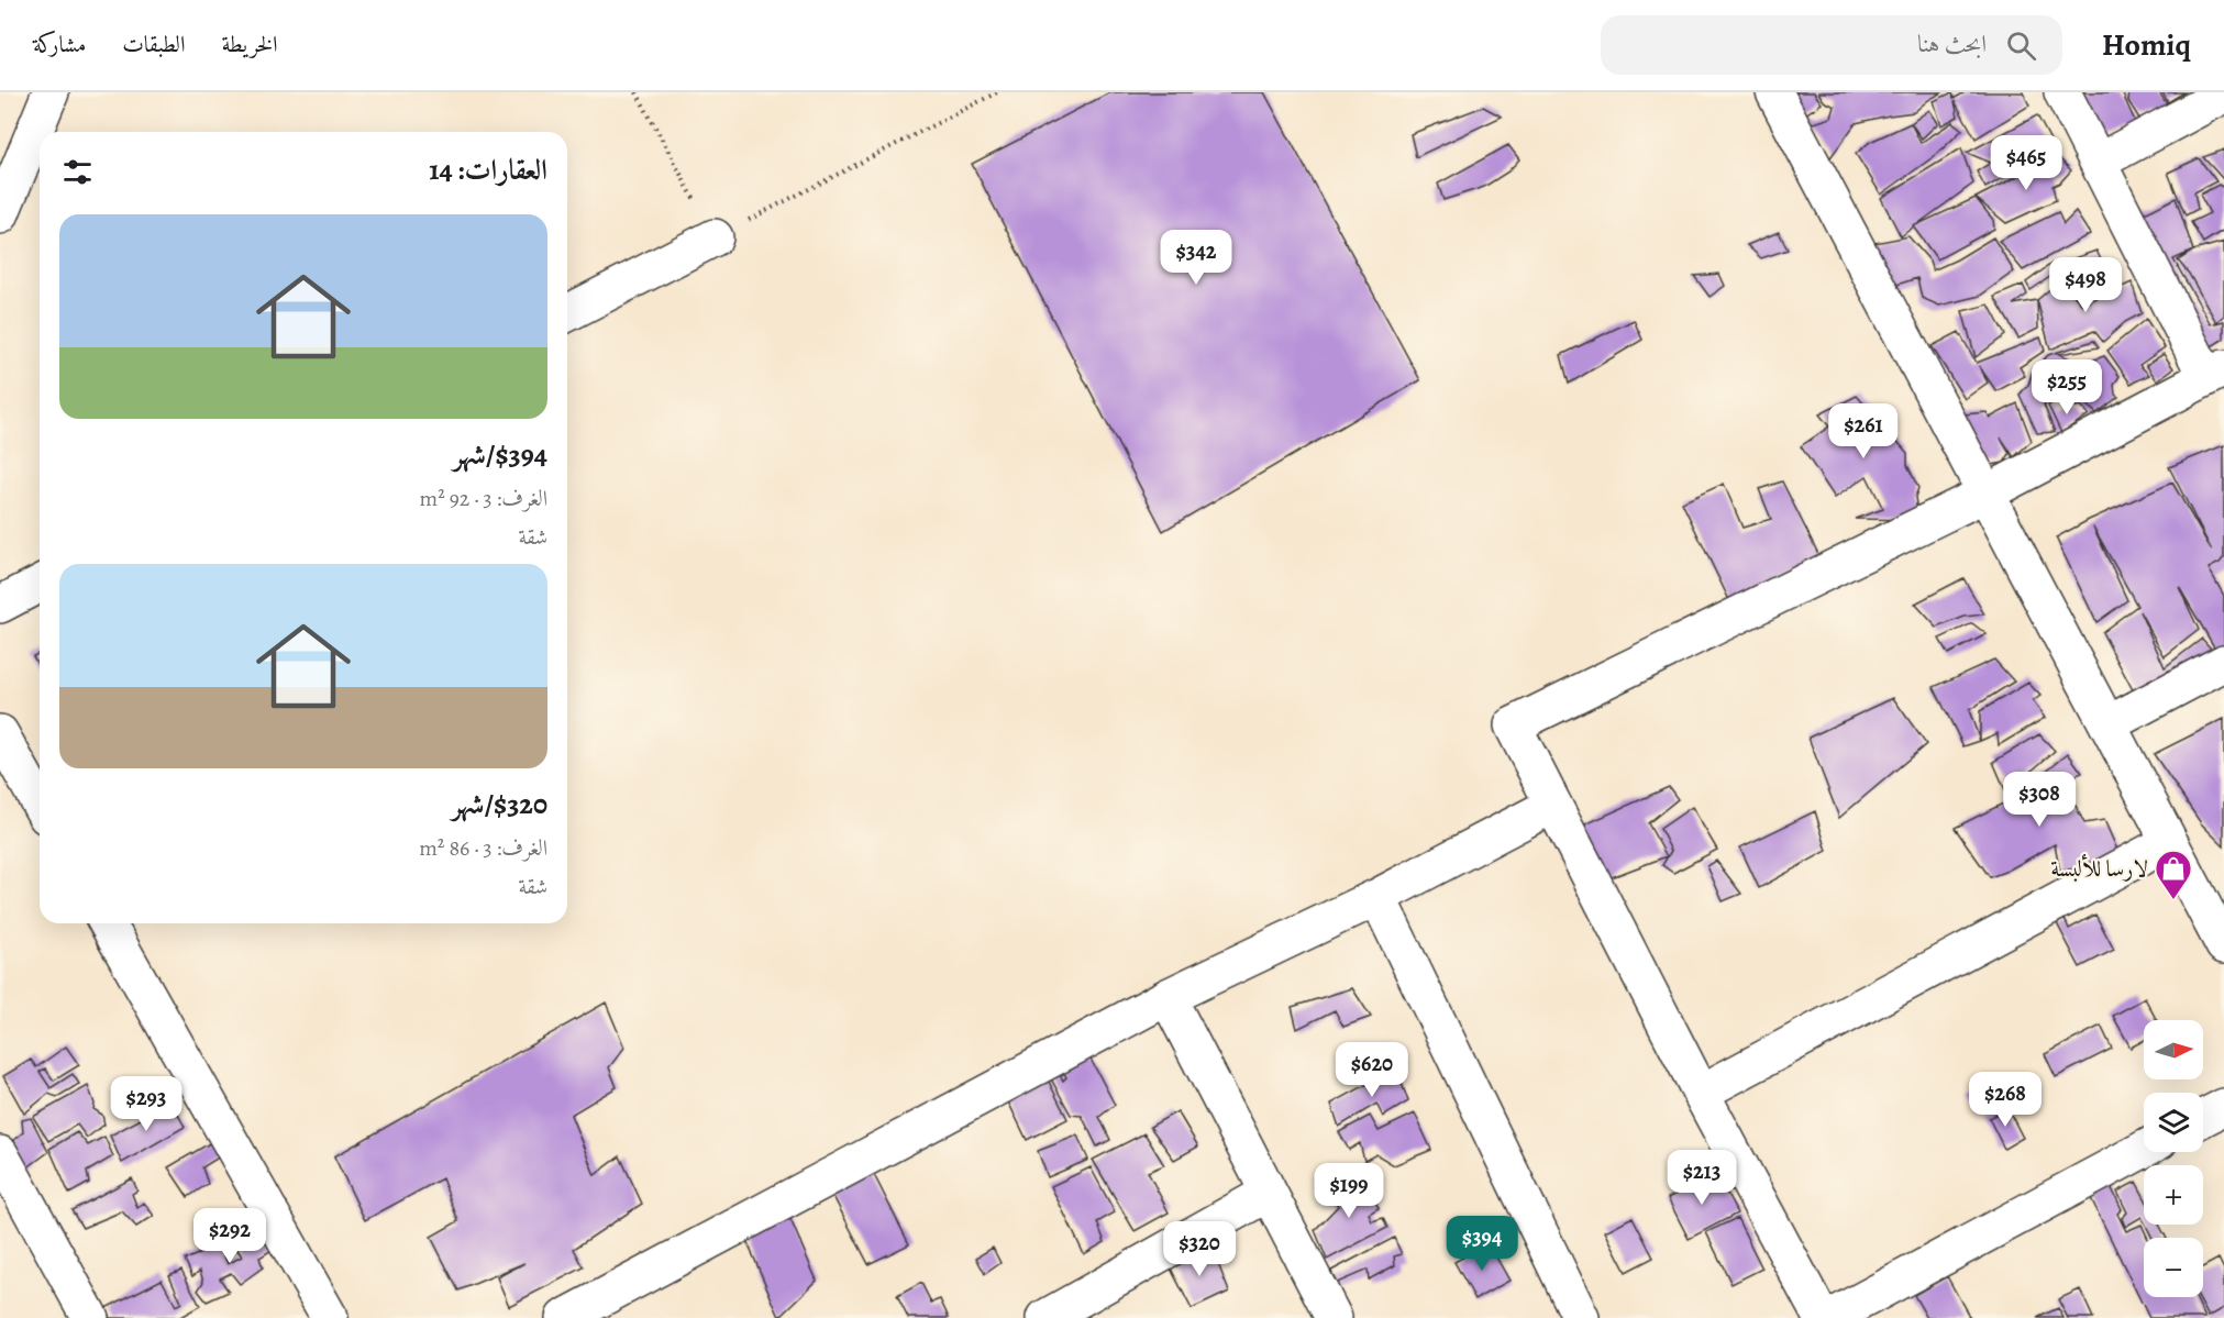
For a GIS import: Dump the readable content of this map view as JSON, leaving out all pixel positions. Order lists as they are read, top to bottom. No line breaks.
{"places":{"shop":["لارسا للألبسة"]},"north":"right","page":{"header":"Homiq","search":"ابحث هنا","nav":["الخريطة","الطبقات","مشاركة"],"heading":"العقارات: 14","price":["$465","$342","$498","$255","$261","$308","$620","$268","$293","$213","$199","$292","$394","$320"],"list":[{"name":"$394/شهر","note":"الغرف: 3 · 92 m² · شقة"},{"name":"$320/شهر","note":"الغرف: 3 · 86 m² · شقة"}],"map_buttons":["+","−"]}}
